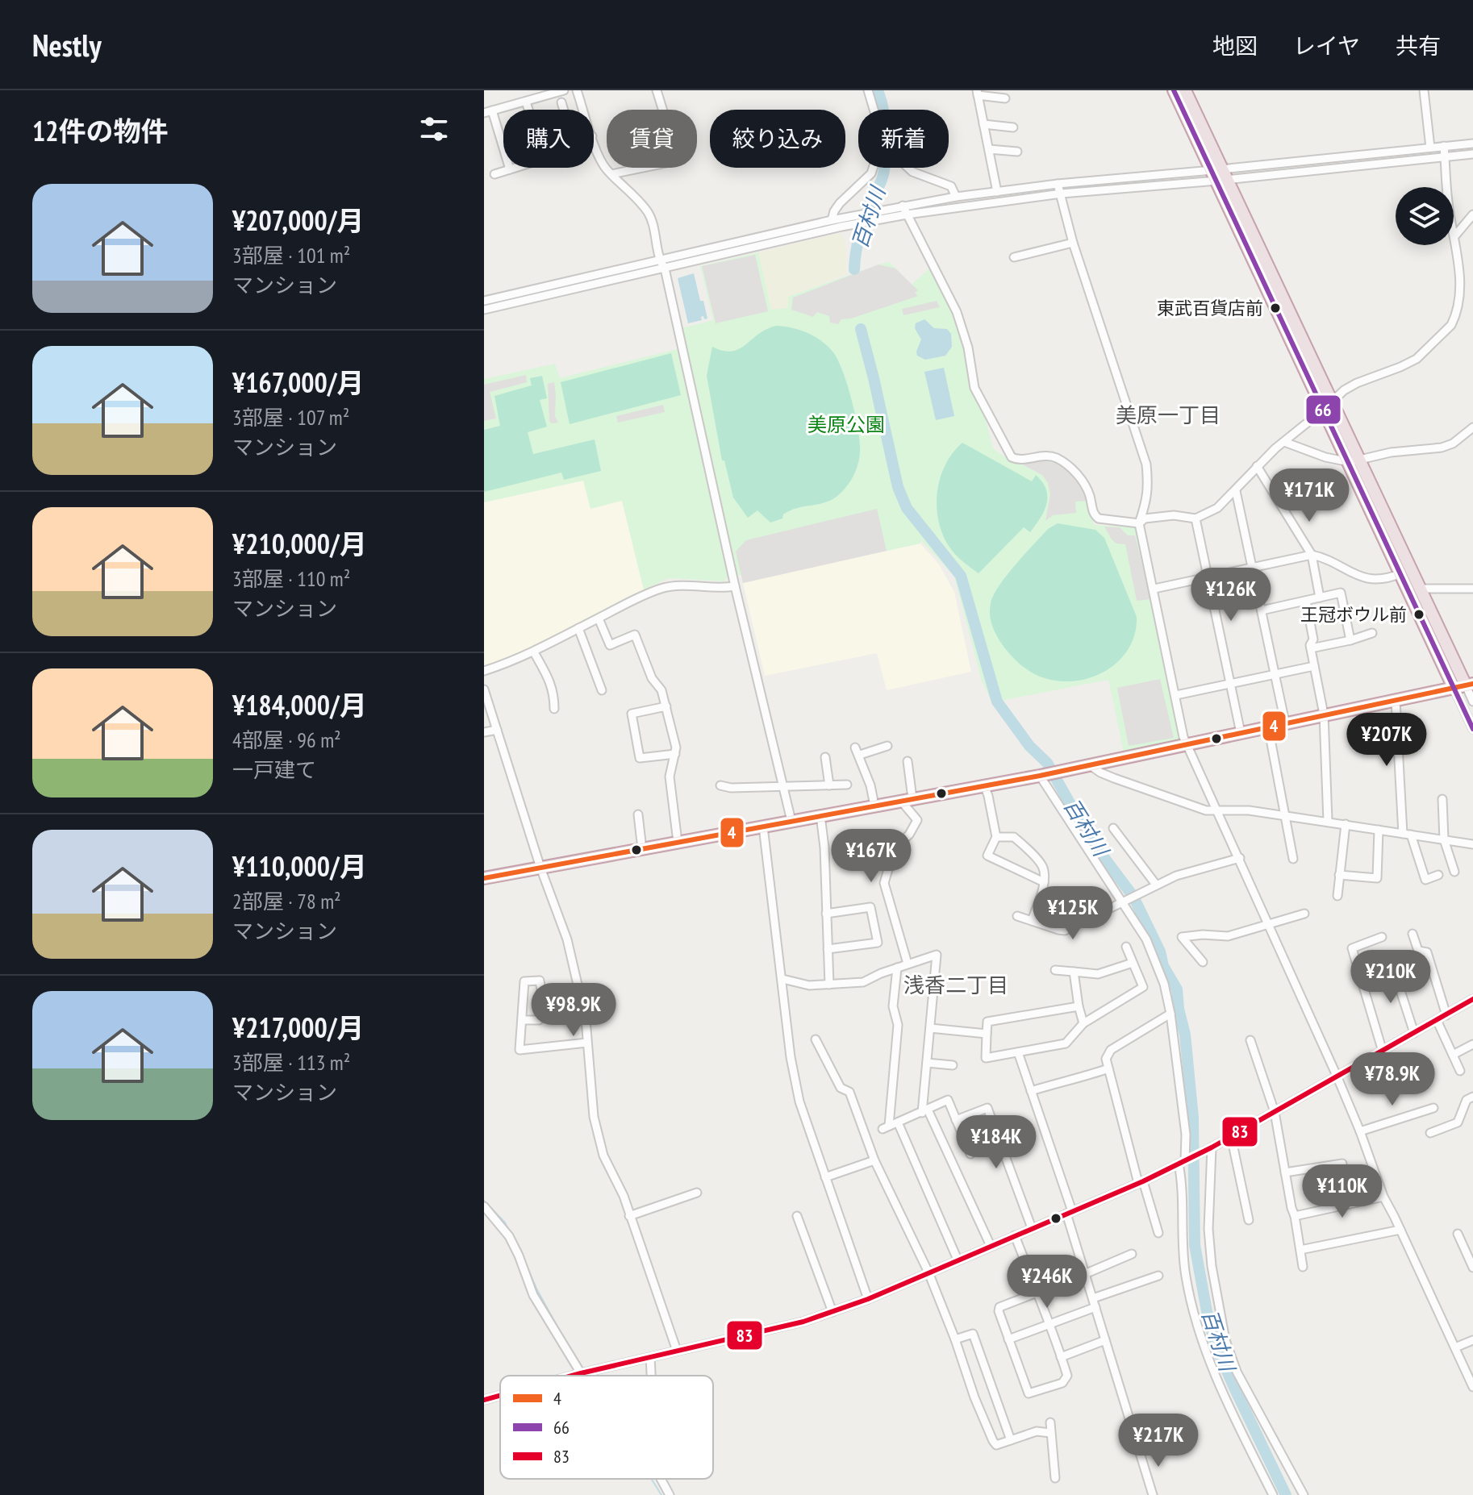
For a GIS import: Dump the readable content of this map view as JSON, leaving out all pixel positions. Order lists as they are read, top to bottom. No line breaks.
{"districts":["美原一丁目","浅香二丁目"],"water":["百村川"],"parks":["美原公園"],"places":["東武百貨店前","王冠ボウル前"],"lines":["transit line 66","transit line 4","transit line 83"],"legend":["4","66","83"],"page":{"header":"Nestly","nav":["地図","レイヤ","共有"],"heading":"12件の物件","chip":["購入","賃貸","絞り込み","新着"],"list":[{"name":"¥207,000/月","note":"3部屋 · 101 m² · マンション"},{"name":"¥167,000/月","note":"3部屋 · 107 m² · マンション"},{"name":"¥210,000/月","note":"3部屋 · 110 m² · マンション"},{"name":"¥184,000/月","note":"4部屋 · 96 m² · 一戸建て"},{"name":"¥110,000/月","note":"2部屋 · 78 m² · マンション"},{"name":"¥217,000/月","note":"3部屋 · 113 m² · マンション"}],"price":["¥171K","¥126K","¥207K","¥167K","¥125K","¥210K","¥98.9K","¥78.9K","¥184K","¥110K","¥246K","¥217K"]}}
